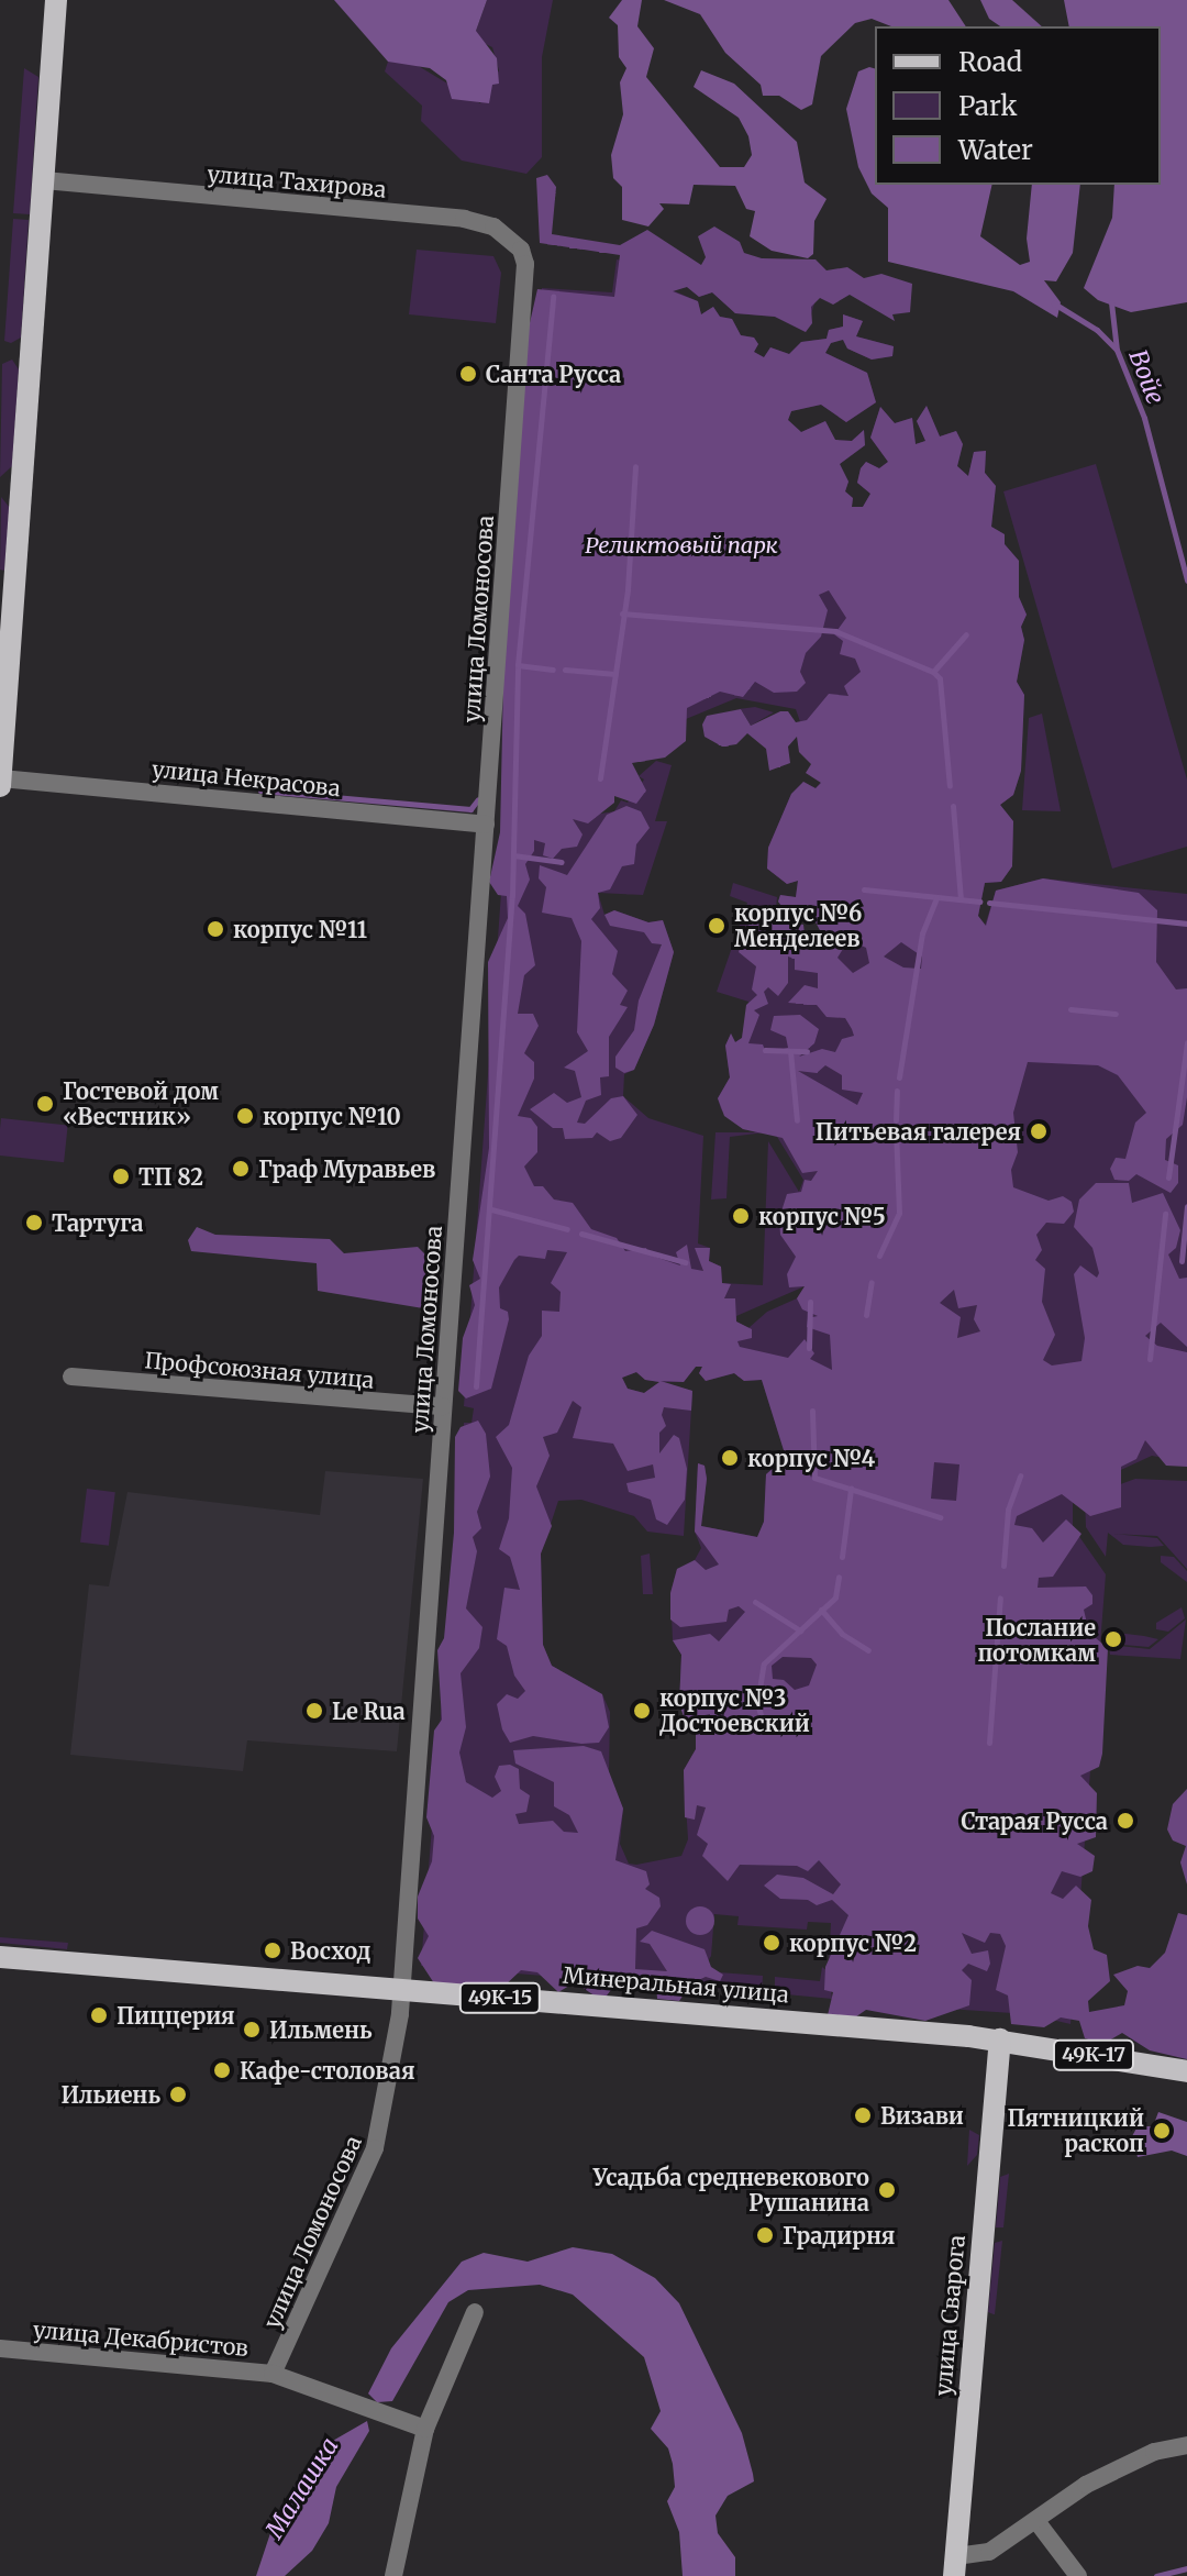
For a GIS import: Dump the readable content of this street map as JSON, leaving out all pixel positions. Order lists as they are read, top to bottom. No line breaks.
{"streets":{"main road":["Минеральная улица","49К-15","49К-17","улица Сварога"],"street":["улица Тахирова","улица Ломоносова","улица Некрасова","Профсоюзная улица","улица Декабристов"]},"crossings":[["улица Тахирова","улица Ломоносова"],["улица Ломоносова","улица Некрасова"],["улица Ломоносова","Профсоюзная улица"],["улица Ломоносова","Минеральная улица"],["улица Ломоносова","улица Декабристов"],["Минеральная улица","улица Сварога"]],"water":["Войе","Малашка"],"parks":["Реликтовый парк"],"places":["Санта Русса","корпус №6 Менделеев","корпус №11","Гостевой дом «Вестник»","корпус №10","Питьевая галерея","Граф Муравьев","ТП 82","корпус №5","Тартуга","корпус №4","Послание потомкам","Le Rua","корпус №3 Достоевский","Старая Русса","корпус №2","Восход","Пиццерия","Ильмень","Кафе-столовая","Ильиень","Визави","Пятницкий раскоп","Усадьба средневекового Рушанина","Градирня"],"legend":["Road","Park","Water"]}
